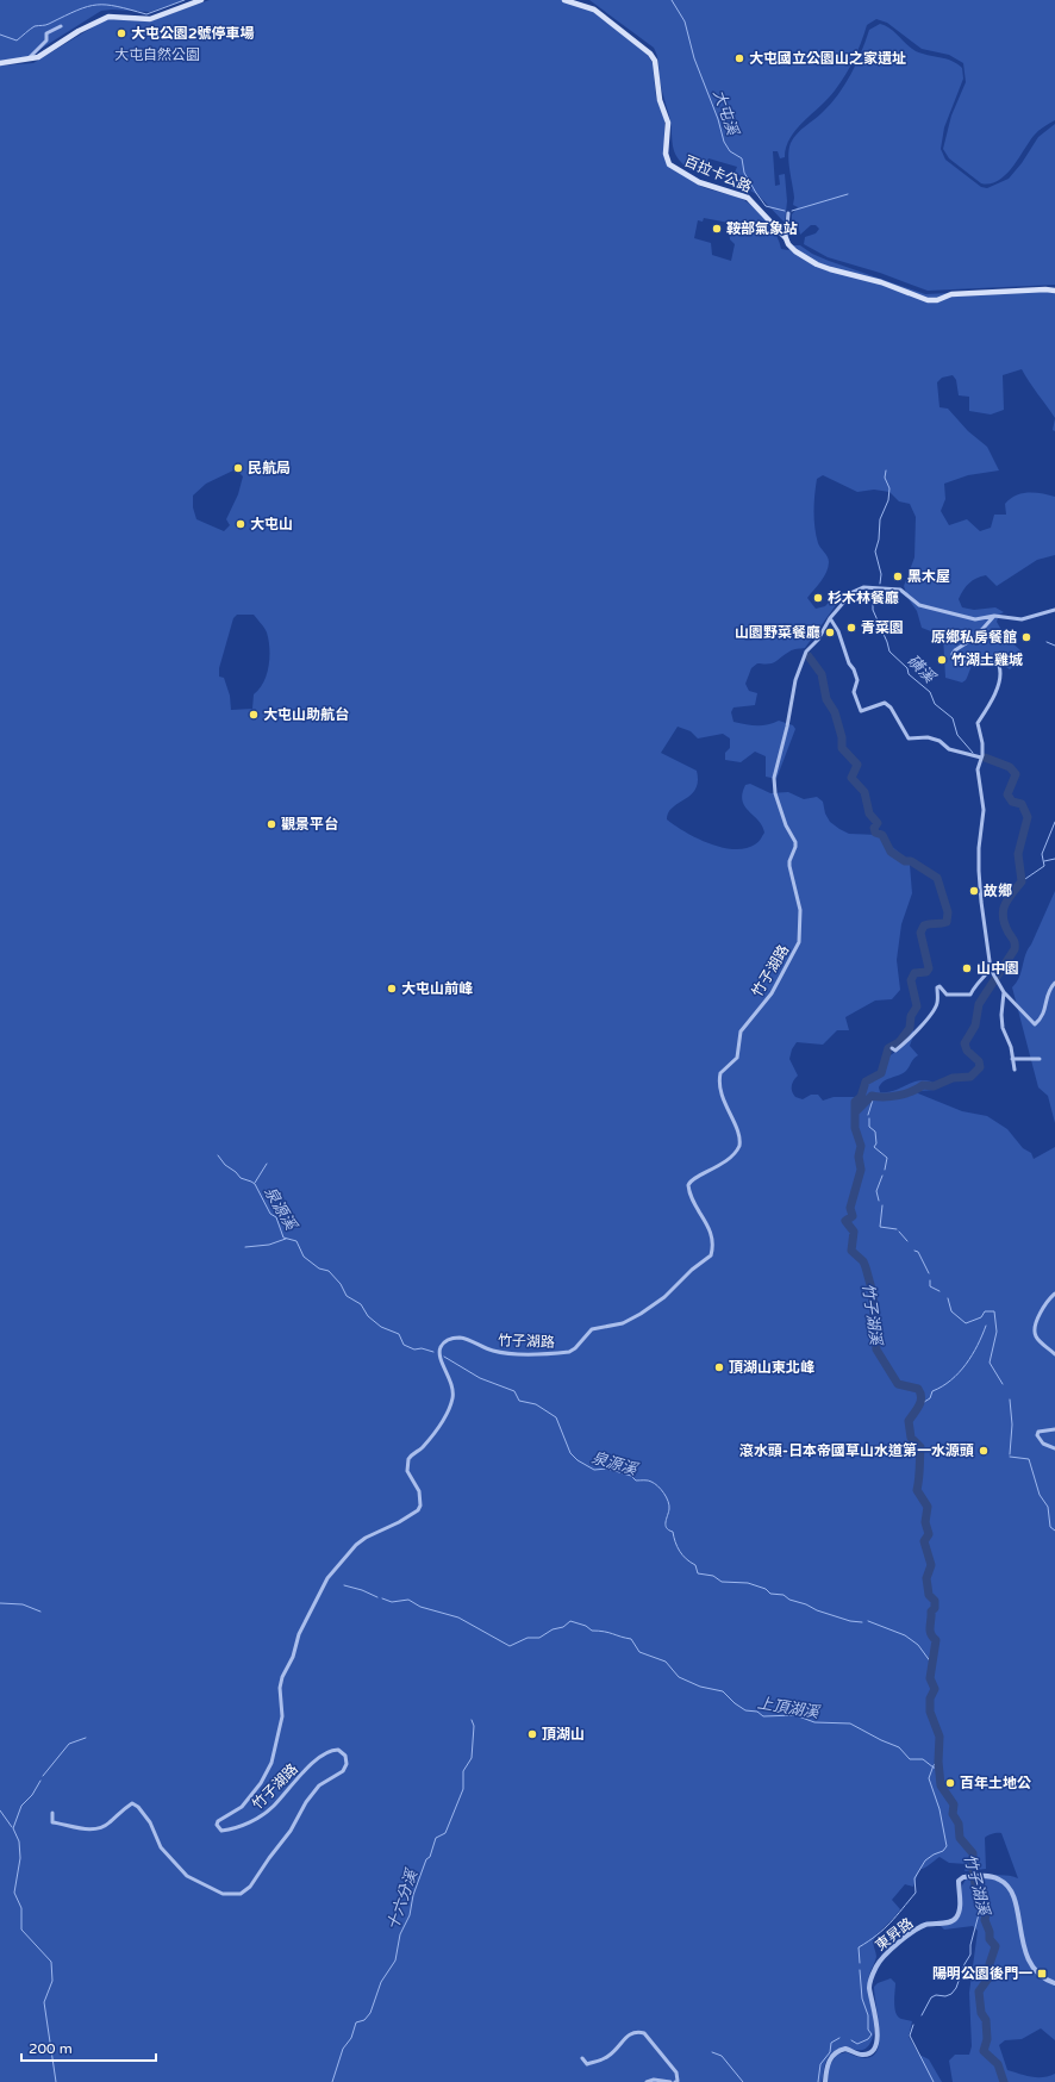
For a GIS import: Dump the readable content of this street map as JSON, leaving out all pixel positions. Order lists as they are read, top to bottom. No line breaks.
{"streets":{"main road":["百拉卡公路"],"street":["竹子湖路","東昇路"]},"water":["大屯溪","磺溪","泉源溪","竹子湖溪","上頂湖溪","十六分溪"],"parks":["大屯自然公園"],"places":{"other":["大屯公園2號停車場","大屯國立公園山之家遺址","鞍部氣象站","民航局","大屯山","黑木屋","杉木林餐廳","青菜園","山園野菜餐廳","原鄉私房餐館","竹湖土雞城","大屯山助航台","觀景平台","故鄉","山中園","大屯山前峰","頂湖山東北峰","滾水頭-日本帝國草山水道第一水源頭","頂湖山","百年土地公"],"transit":["陽明公園後門一"]},"scale_bar":"200 m"}
